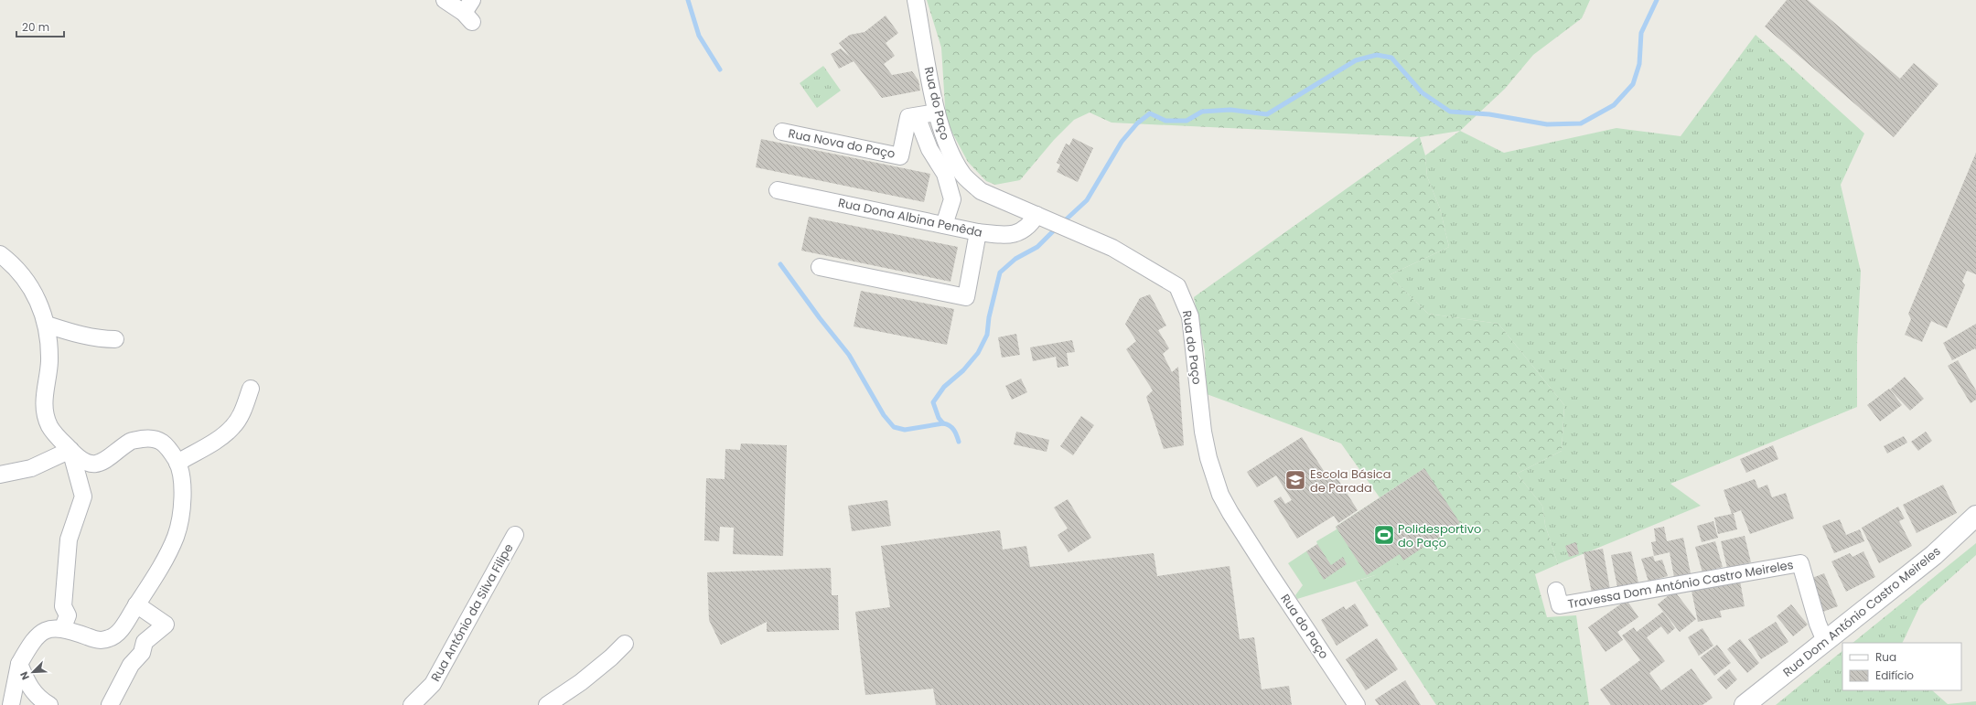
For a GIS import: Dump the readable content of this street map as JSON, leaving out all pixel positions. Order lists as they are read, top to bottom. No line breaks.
{"streets":{"street":["Rua do Paço","Rua Nova do Paço","Rua Dona Albina Penêda","Travessa Dom António Castro Meireles","Rua Dom António Castro Meireles","Rua António da Silva Filipe"]},"crossings":[["Rua do Paço","Rua Dona Albina Penêda"],["Travessa Dom António Castro Meireles","Rua Dom António Castro Meireles"]],"places":{"school or university":["Escola Básica de Parada"],"sports":["Polidesportivo do Paço"]},"legend":["Rua","Edifício"],"scale_bar":"20 m","north":"bottom left"}
